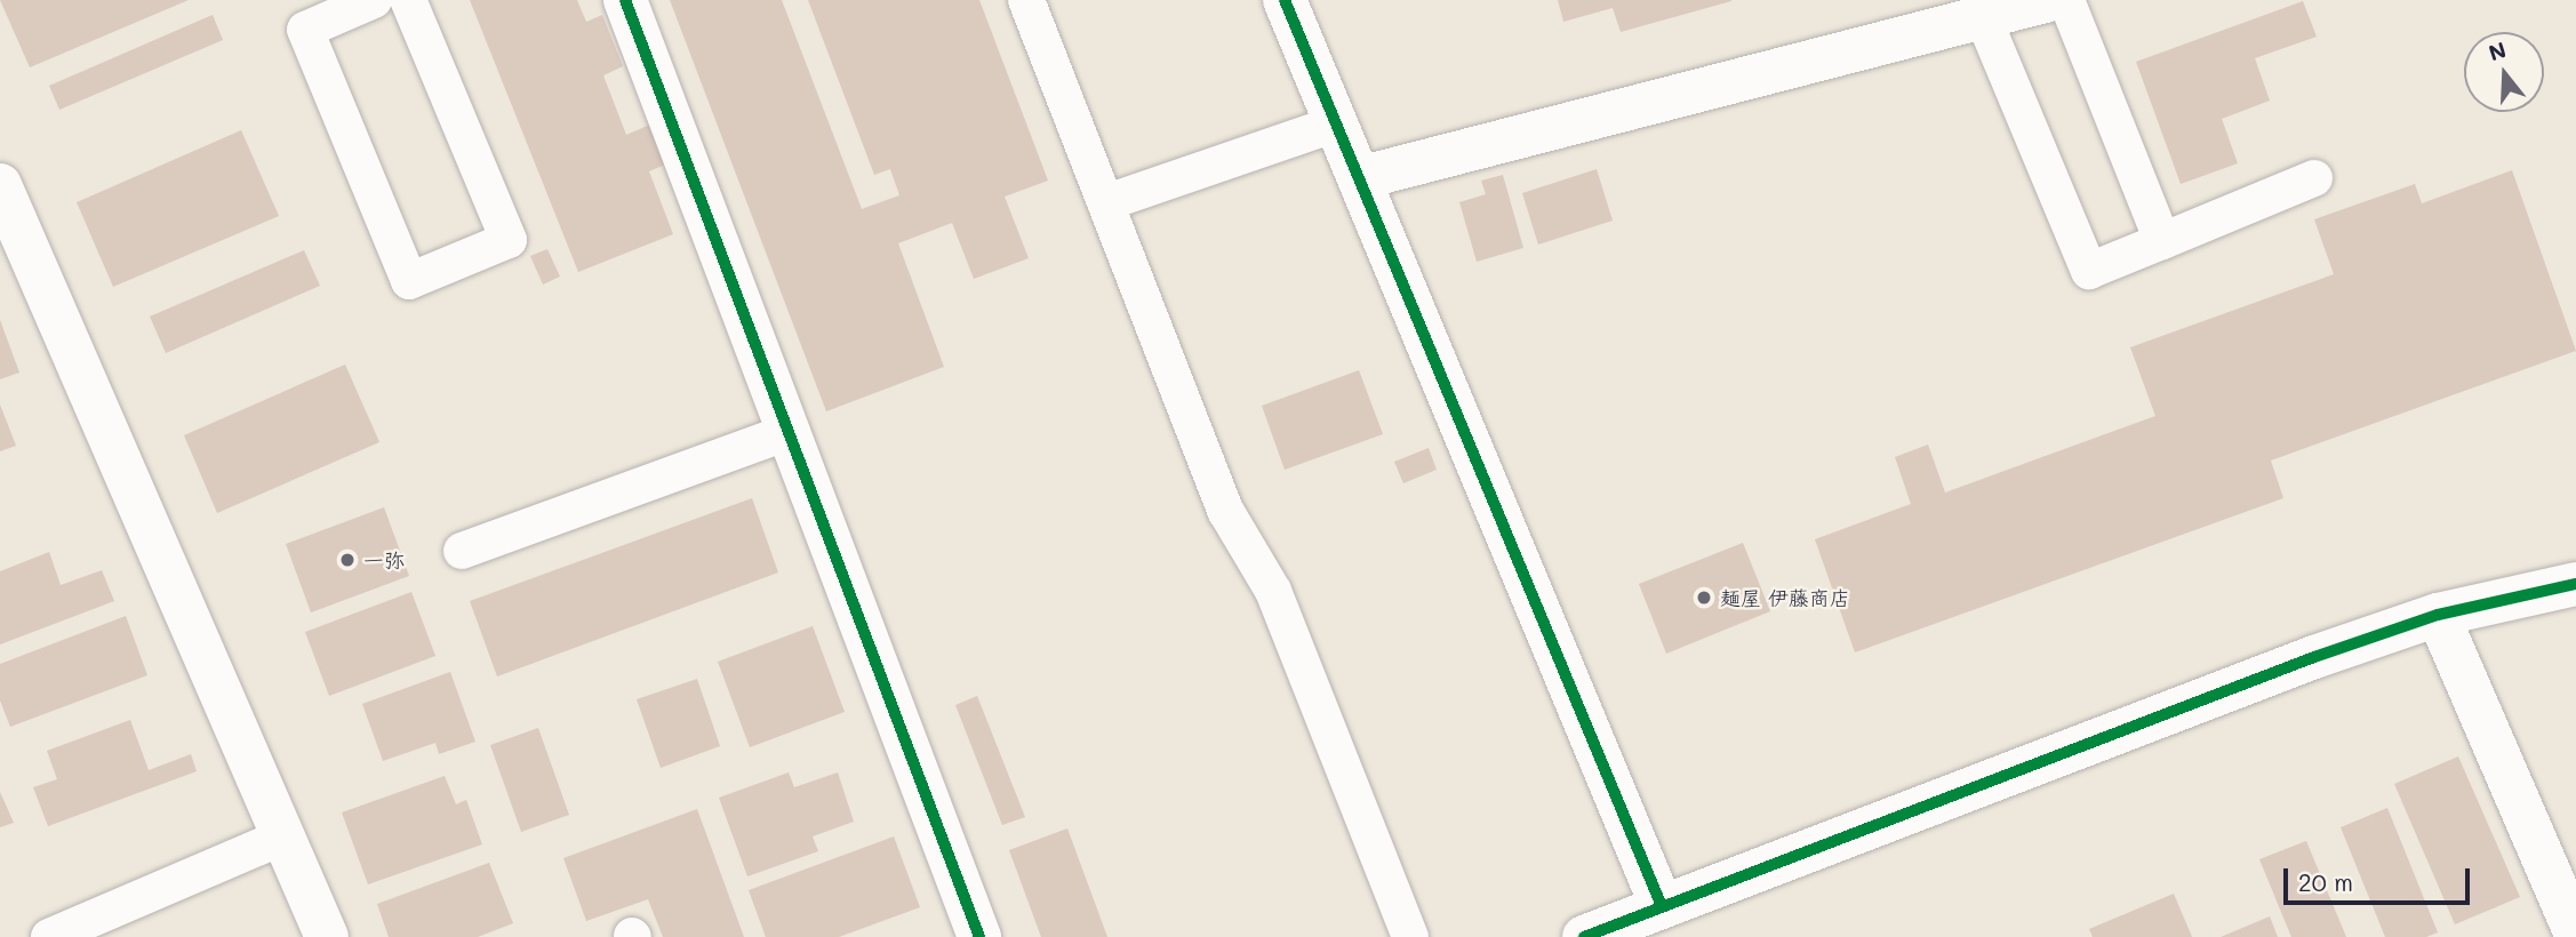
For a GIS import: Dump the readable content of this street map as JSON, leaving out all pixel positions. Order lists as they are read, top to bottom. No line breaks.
{"places":["一弥","麺屋 伊藤商店"],"scale_bar":"20 m","north":"top"}
